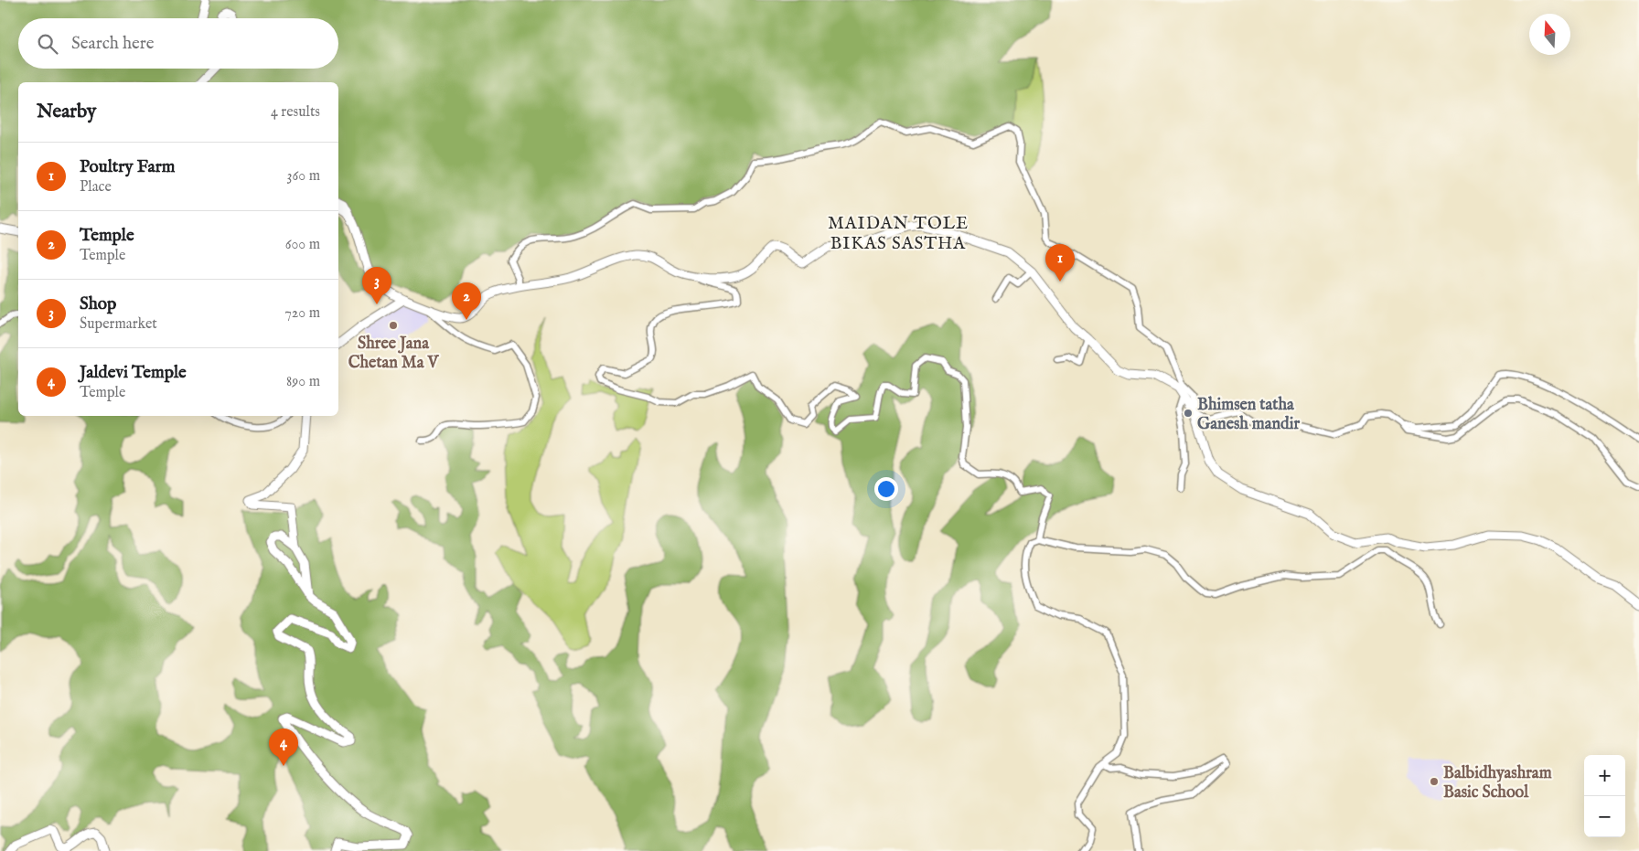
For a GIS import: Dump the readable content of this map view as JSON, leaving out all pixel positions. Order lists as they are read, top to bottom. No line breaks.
{"districts":["MAIDAN TOLE BIKAS SASTHA"],"places":["Shree Jana Chetan Ma V","Bhimsen tatha Ganesh mandir","Balbidhyashram Basic School"],"north":"top","page":{"search":"Search here","heading":["Nearby","4 results"],"list":[{"mark":"1","name":"Poultry Farm","note":"Place","value":"360 m"},{"mark":"2","name":"Temple","note":"Temple","value":"600 m"},{"mark":"3","name":"Shop","note":"Supermarket","value":"720 m"},{"mark":"4","name":"Jaldevi Temple","note":"Temple","value":"890 m"}],"pins":["1","3","2","4"],"map_buttons":["+","−"]}}
